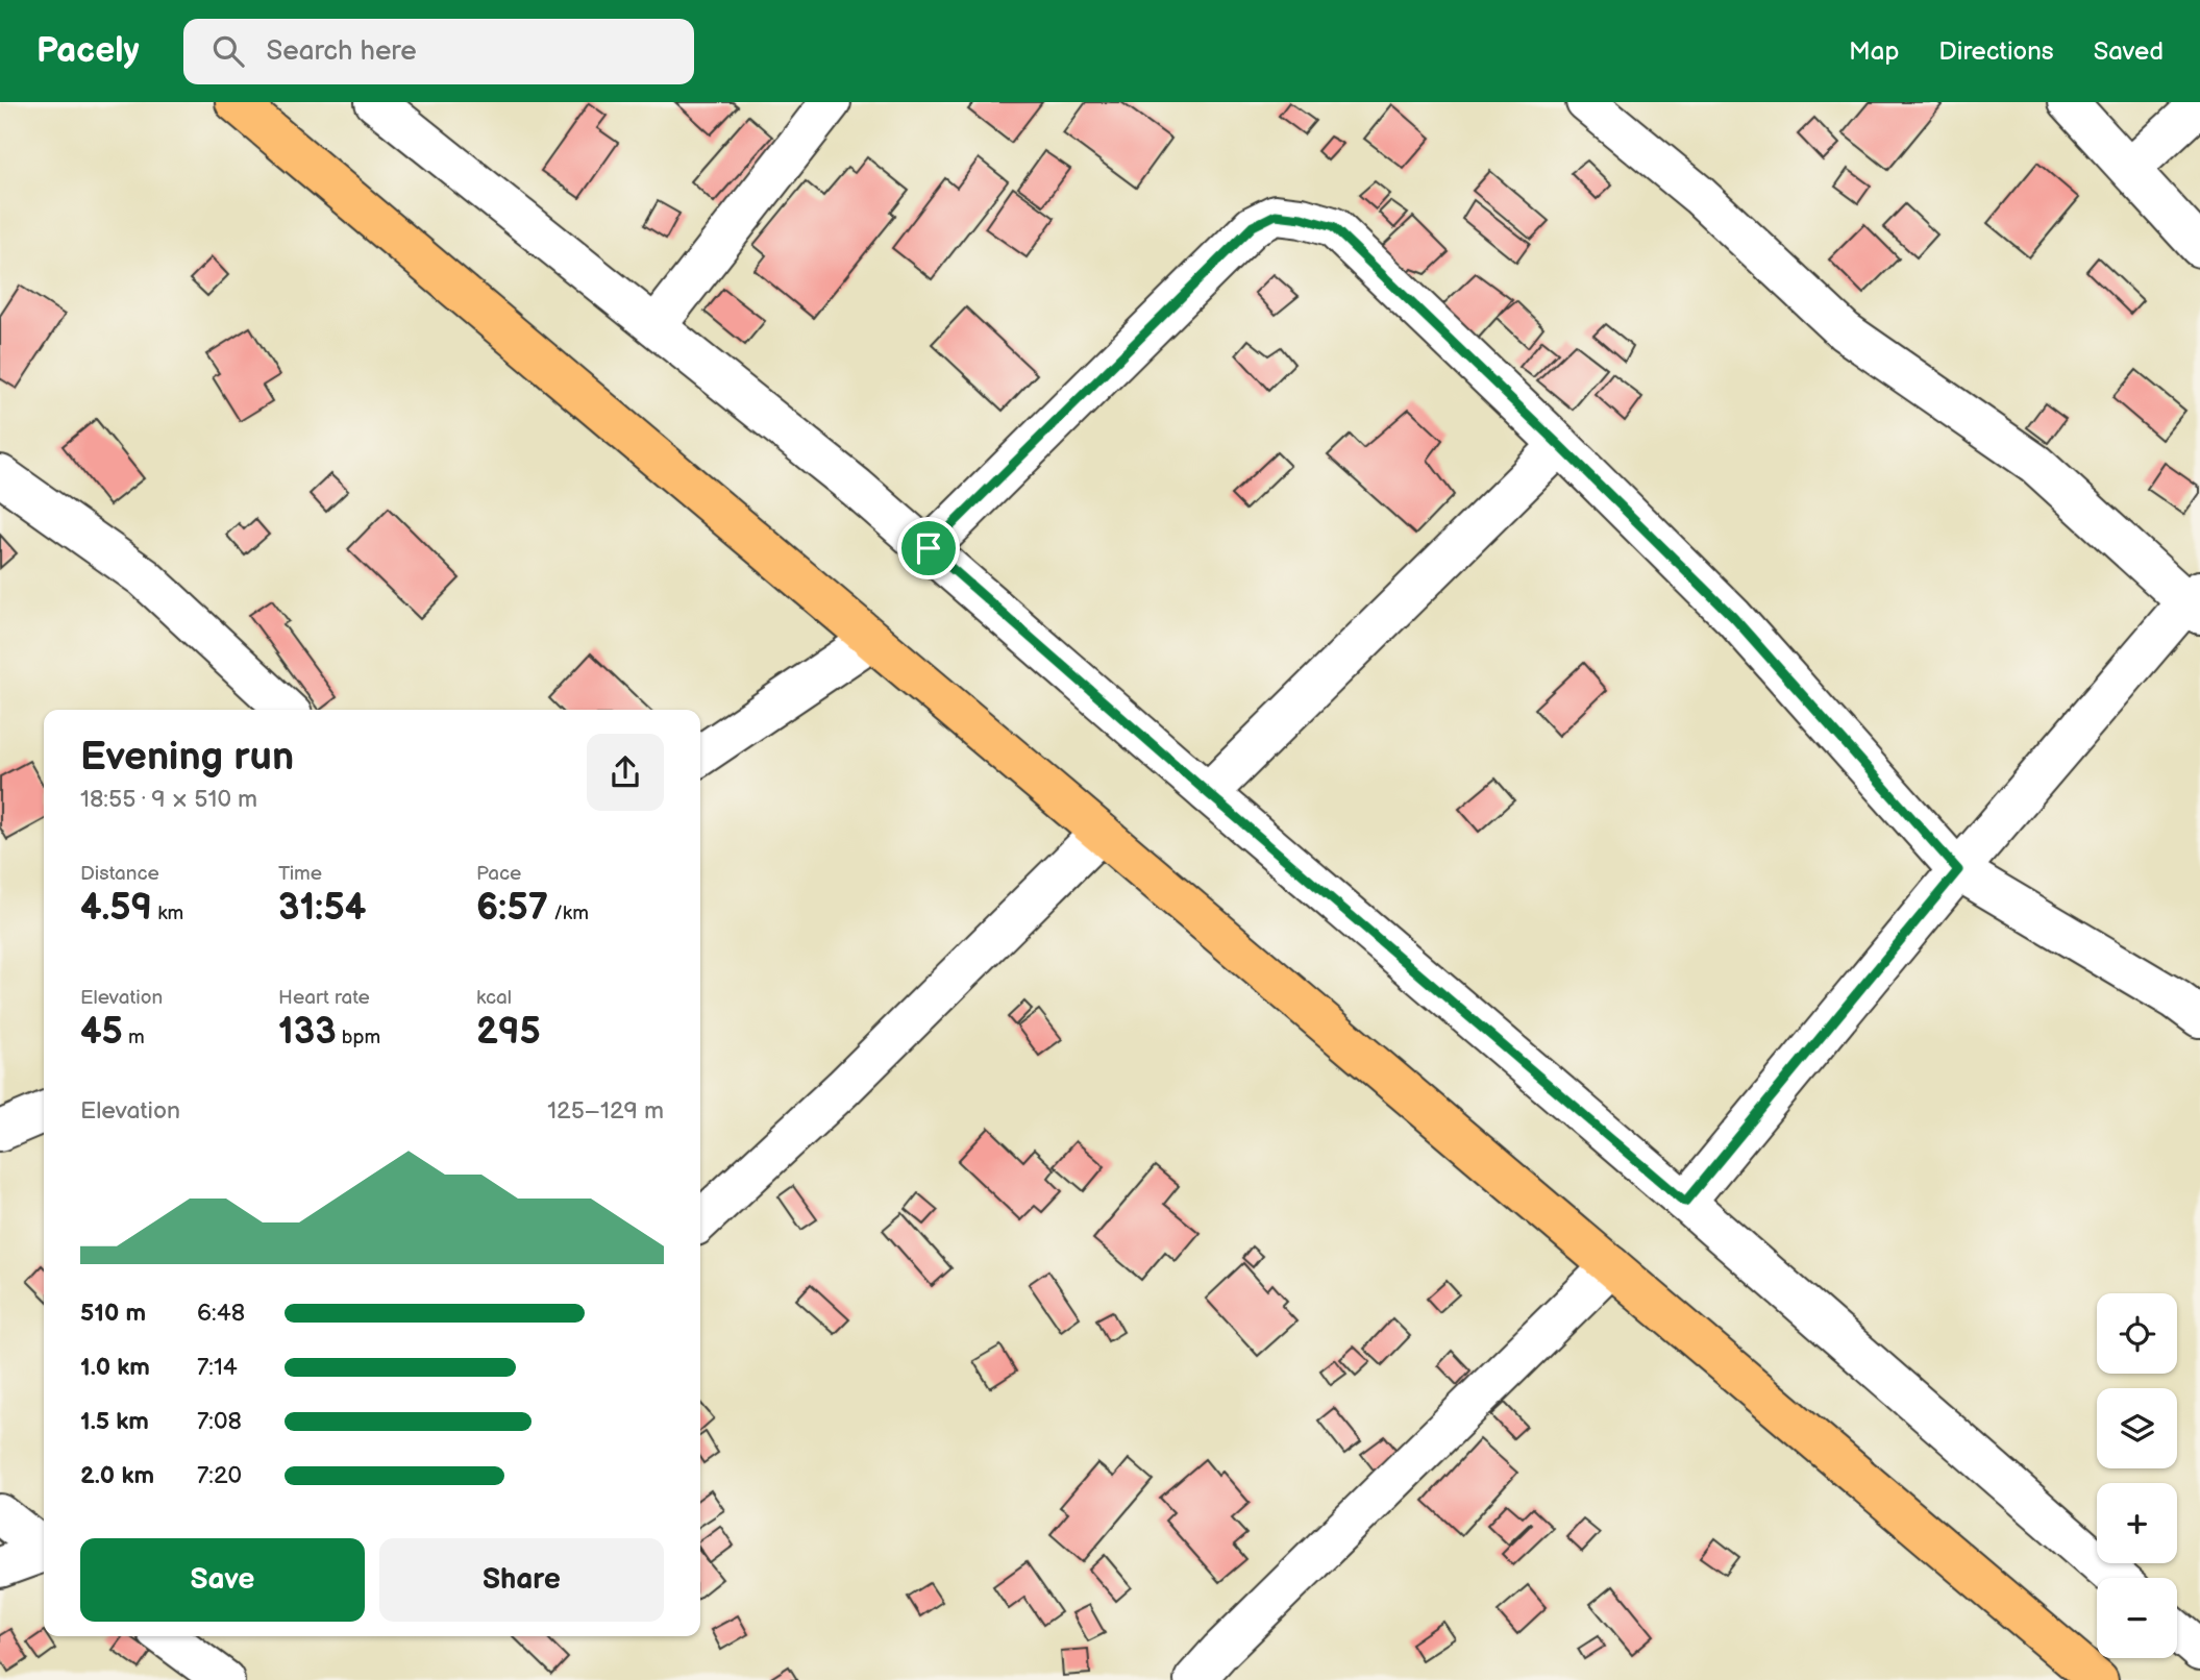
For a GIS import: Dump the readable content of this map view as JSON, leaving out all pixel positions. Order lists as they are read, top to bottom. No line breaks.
{"page":{"header":"Pacely","search":"Search here","nav":["Map","Directions","Saved"],"heading":["Evening run","18:55 · 9 × 510 m"],"stats":[["Distance","4.59 km"],["Time","31:54"],["Pace","6:57 /km"],["Elevation","45 m"],["Heart rate","133 bpm"],["kcal","295"]],"chart":["Elevation","125–129 m"],"list":[{"name":"510 m","note":"6:48"},{"name":"1.0 km","note":"7:14"},{"name":"1.5 km","note":"7:08"},{"name":"2.0 km","note":"7:20"}],"map_buttons":["+","−"],"buttons":["Save","Share"]}}
